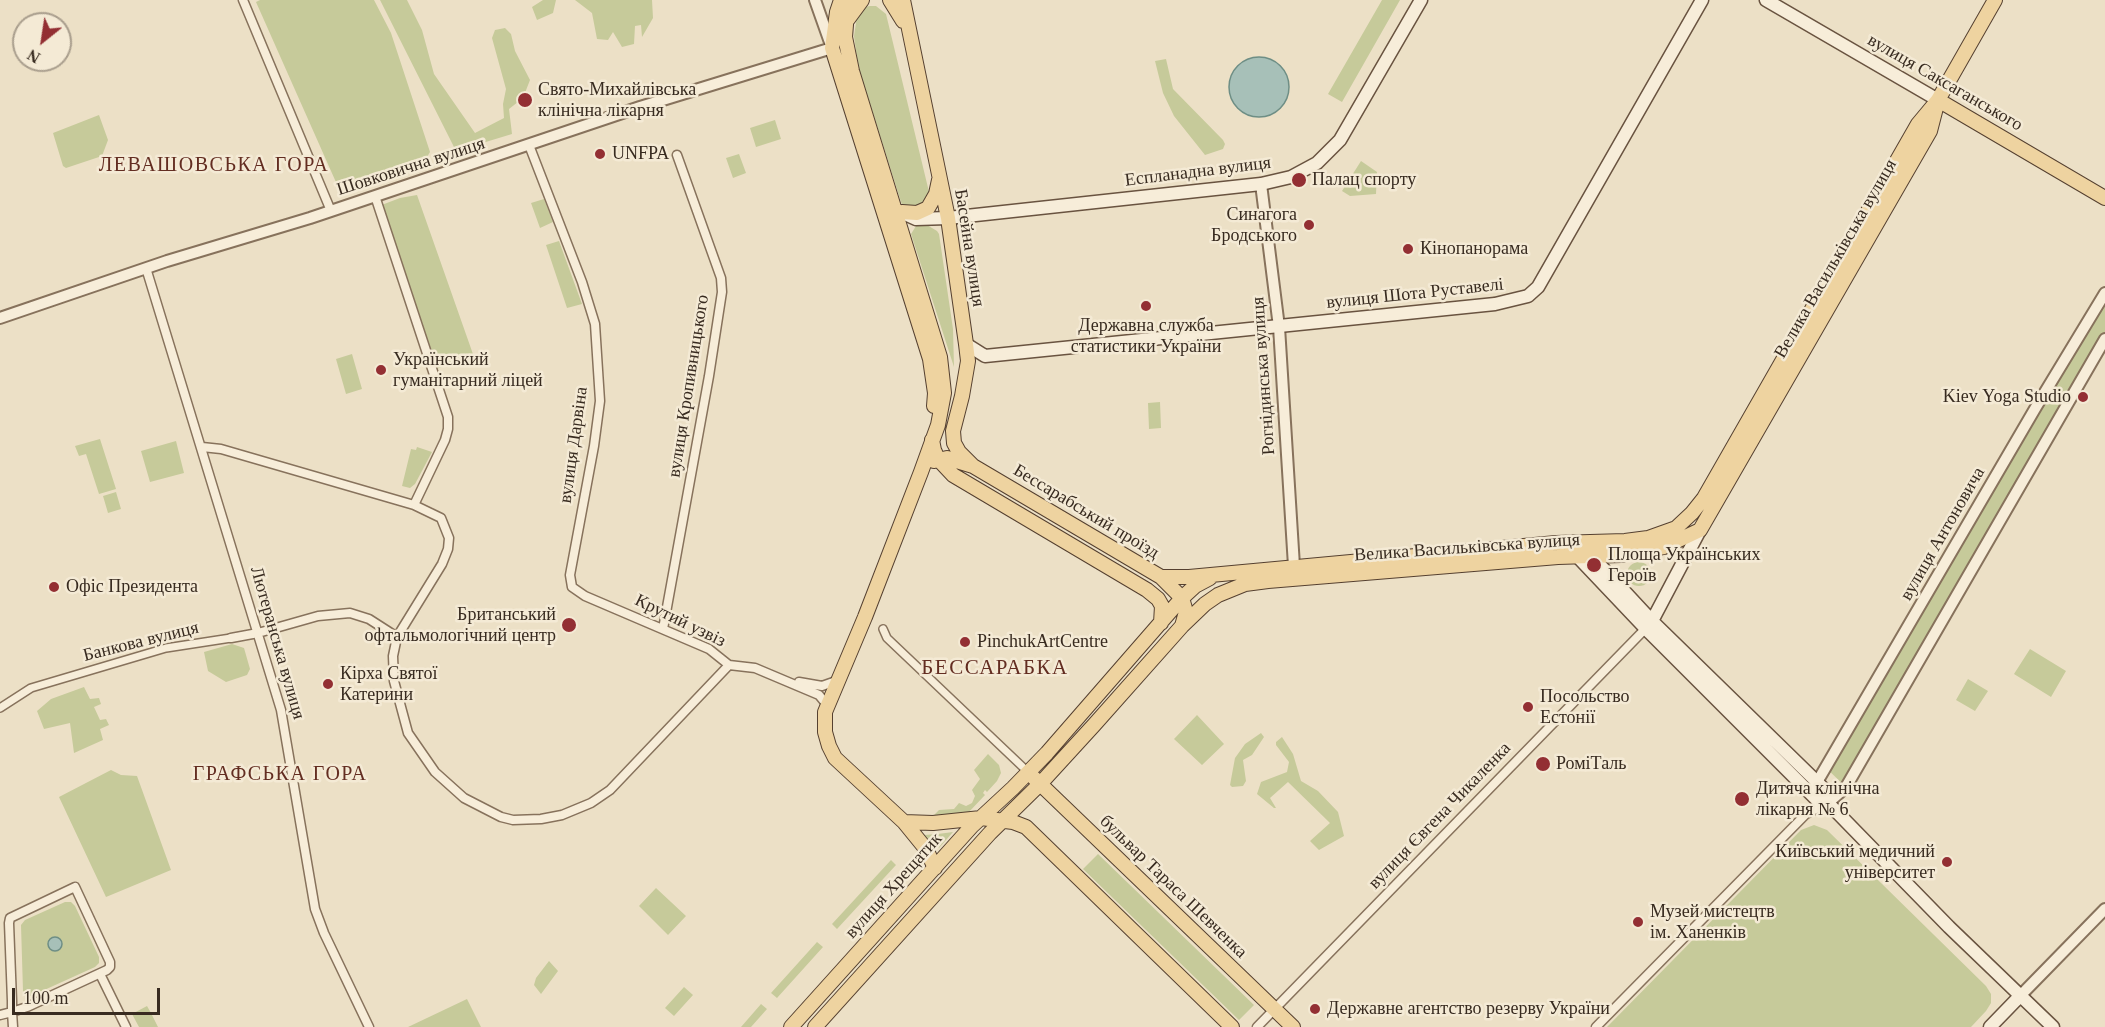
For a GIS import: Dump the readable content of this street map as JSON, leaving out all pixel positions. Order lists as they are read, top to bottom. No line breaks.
{"streets":{"main road":["вулиця Саксаганського","Еспланадна вулиця","Басейна вулиця","Велика Васильківська вулиця","вулиця Шота Руставелі","Бессарабський проїзд","вулиця Хрещатик","бульвар Тараса Шевченка"],"street":["Шовковична вулиця","Рогнідинська вулиця","вулиця Кропивницького","вулиця Дарвіна","вулиця Антоновича","Крутий узвіз","Банкова вулиця","Лютеранська вулиця","вулиця Євгена Чикаленка"]},"crossings":[["вулиця Саксаганського","Велика Васильківська вулиця"],["Шовковична вулиця","вулиця Дарвіна"],["Шовковична вулиця","Лютеранська вулиця"],["Еспланадна вулиця","Басейна вулиця"],["Еспланадна вулиця","Рогнідинська вулиця"],["Басейна вулиця","вулиця Шота Руставелі"],["Басейна вулиця","Бессарабський проїзд"],["Велика Васильківська вулиця","Рогнідинська вулиця"],["Велика Васильківська вулиця","Бессарабський проїзд"],["Велика Васильківська вулиця","вулиця Хрещатик"],["Велика Васильківська вулиця","бульвар Тараса Шевченка"],["вулиця Шота Руставелі","Рогнідинська вулиця"],["вулиця Кропивницького","Крутий узвіз"],["вулиця Дарвіна","Крутий узвіз"],["Банкова вулиця","Лютеранська вулиця"],["вулиця Євгена Чикаленка","бульвар Тараса Шевченка"],["вулиця Хрещатик","бульвар Тараса Шевченка"]],"districts":["ЛЕВАШОВСЬКА ГОРА","БЕССАРАБКА","ГРАФСЬКА ГОРА"],"places":["Свято-Михайлівська клінічна лікарня","UNFPA","Палац спорту","Синагога Бродського","Кінопанорама","Державна служба статистики України","Український гуманітарний ліцей","Kiev Yoga Studio","Площа Українських Героїв","Офіс Президента","Британський офтальмологічний центр","PinchukArtCentre","Кірха Святої Катерини","Посольство Естонії","РоміТаль","Дитяча клінічна лікарня № 6","Київський медичний університет","Музей мистецтв ім. Ханенків","Державне агентство резерву України"],"scale_bar":"100 m","north":"bottom left"}
